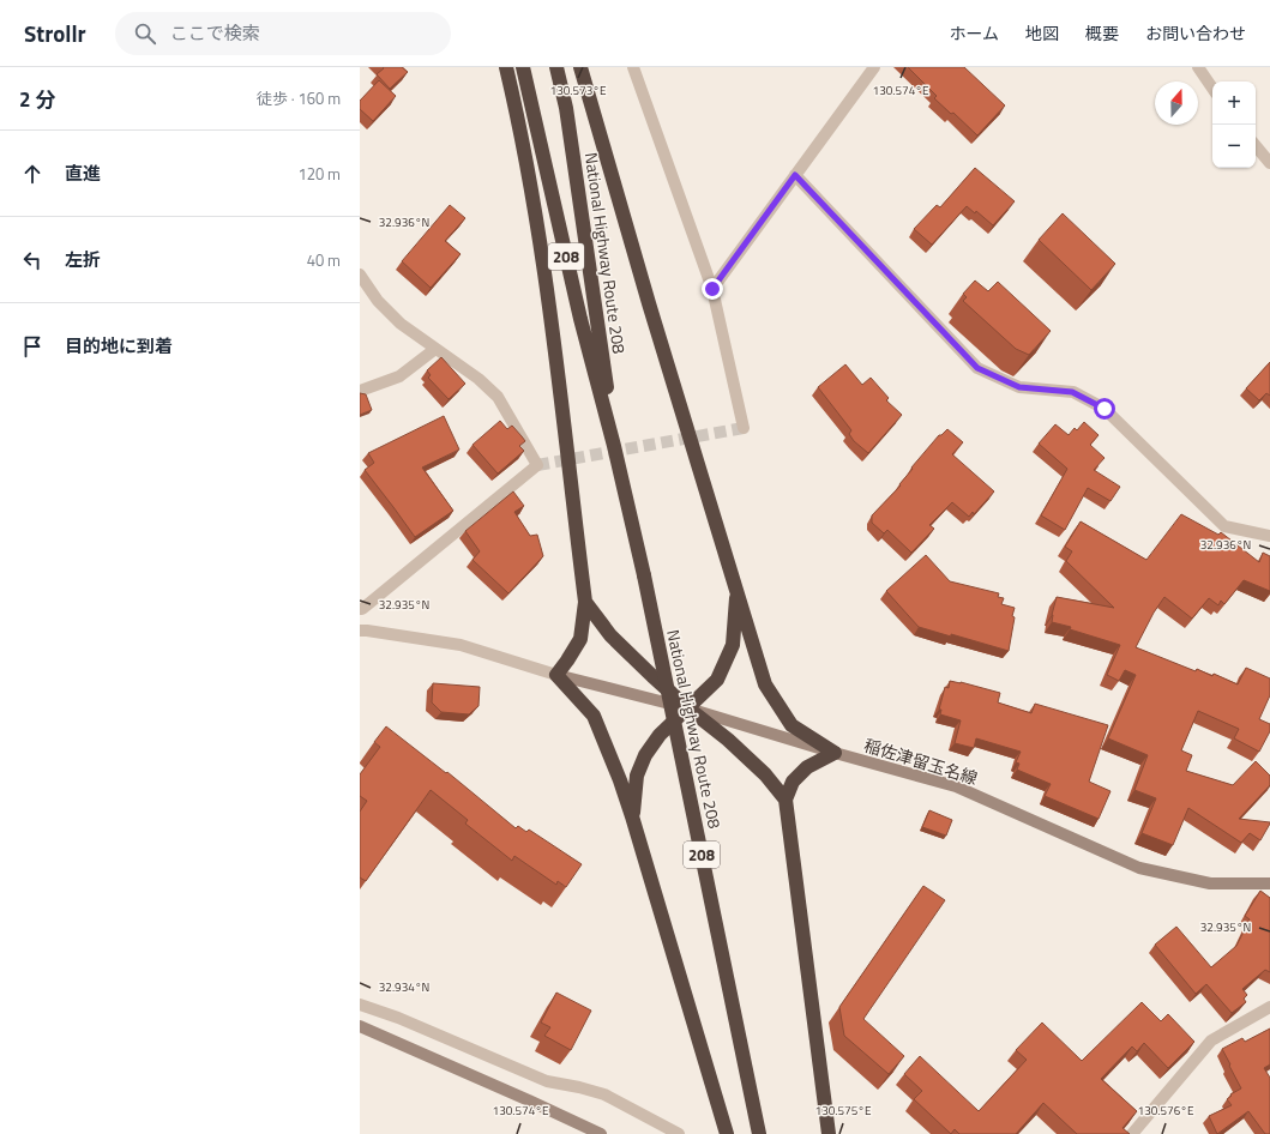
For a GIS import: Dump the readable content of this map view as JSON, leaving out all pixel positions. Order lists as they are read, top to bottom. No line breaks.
{"streets":{"highway":["National Highway Route 208","208"],"main road":["稲佐津留玉名線"]},"north":"top","page":{"header":"Strollr","search":"ここで検索","nav":["ホーム","地図","概要","お問い合わせ"],"heading":["2 分","徒歩 · 160 m"],"map_buttons":["+","−"],"list":[["直進","120 m"],["左折","40 m"],"目的地に到着"]},"coordinates":["130.574°E","130.573°E","32.936°N","32.935°N","32.934°N","130.575°E","130.576°E"]}
